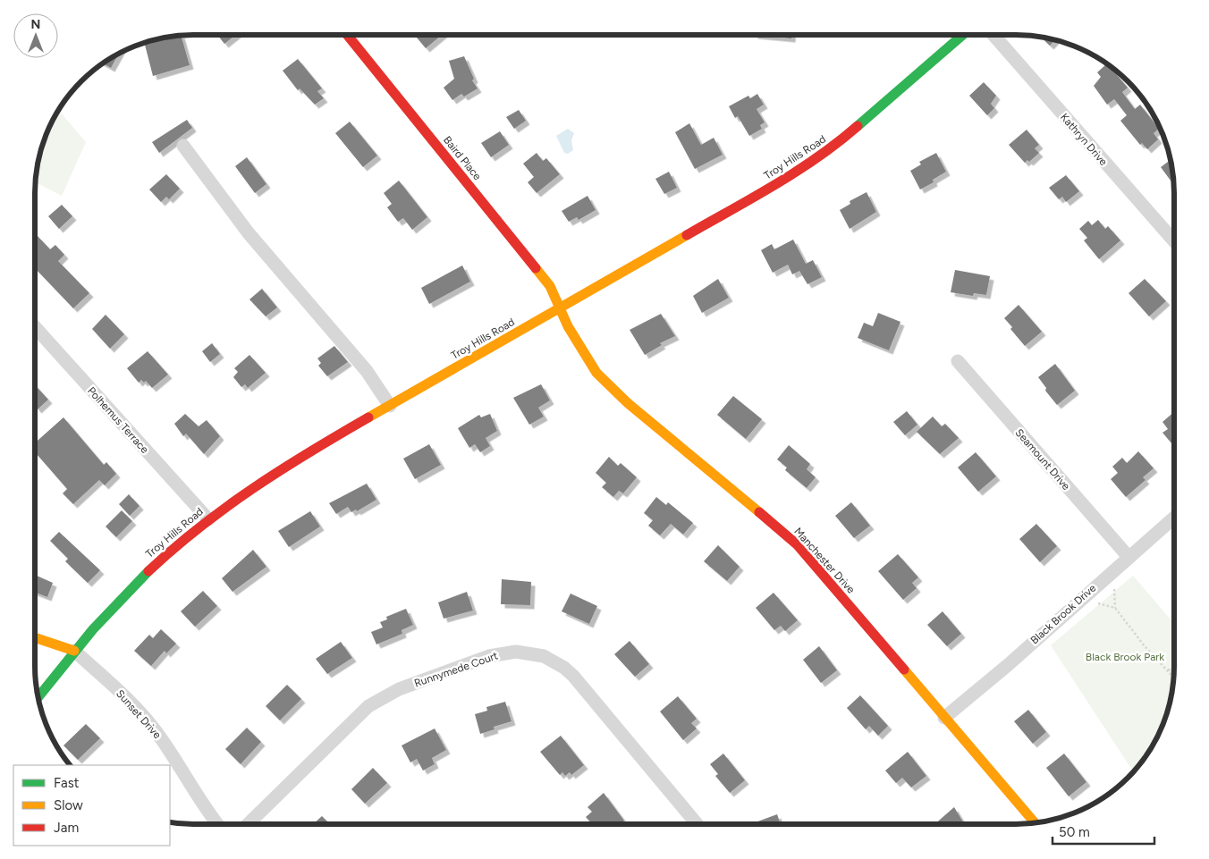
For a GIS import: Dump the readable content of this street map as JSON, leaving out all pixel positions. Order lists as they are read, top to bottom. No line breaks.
{"streets":{"main road":["Troy Hills Road","Baird Place","Manchester Drive"],"street":["Kathryn Drive","Polhemus Terrace","Seamount Drive","Black Brook Drive","Runnymede Court","Sunset Drive"]},"crossings":[["Troy Hills Road","Baird Place"],["Troy Hills Road","Polhemus Terrace"],["Troy Hills Road","Manchester Drive"],["Troy Hills Road","Sunset Drive"],["Baird Place","Manchester Drive"],["Seamount Drive","Black Brook Drive"],["Manchester Drive","Black Brook Drive"]],"parks":["Black Brook Park"],"legend":["Fast","Slow","Jam"],"scale_bar":"50 m","north":"top"}
